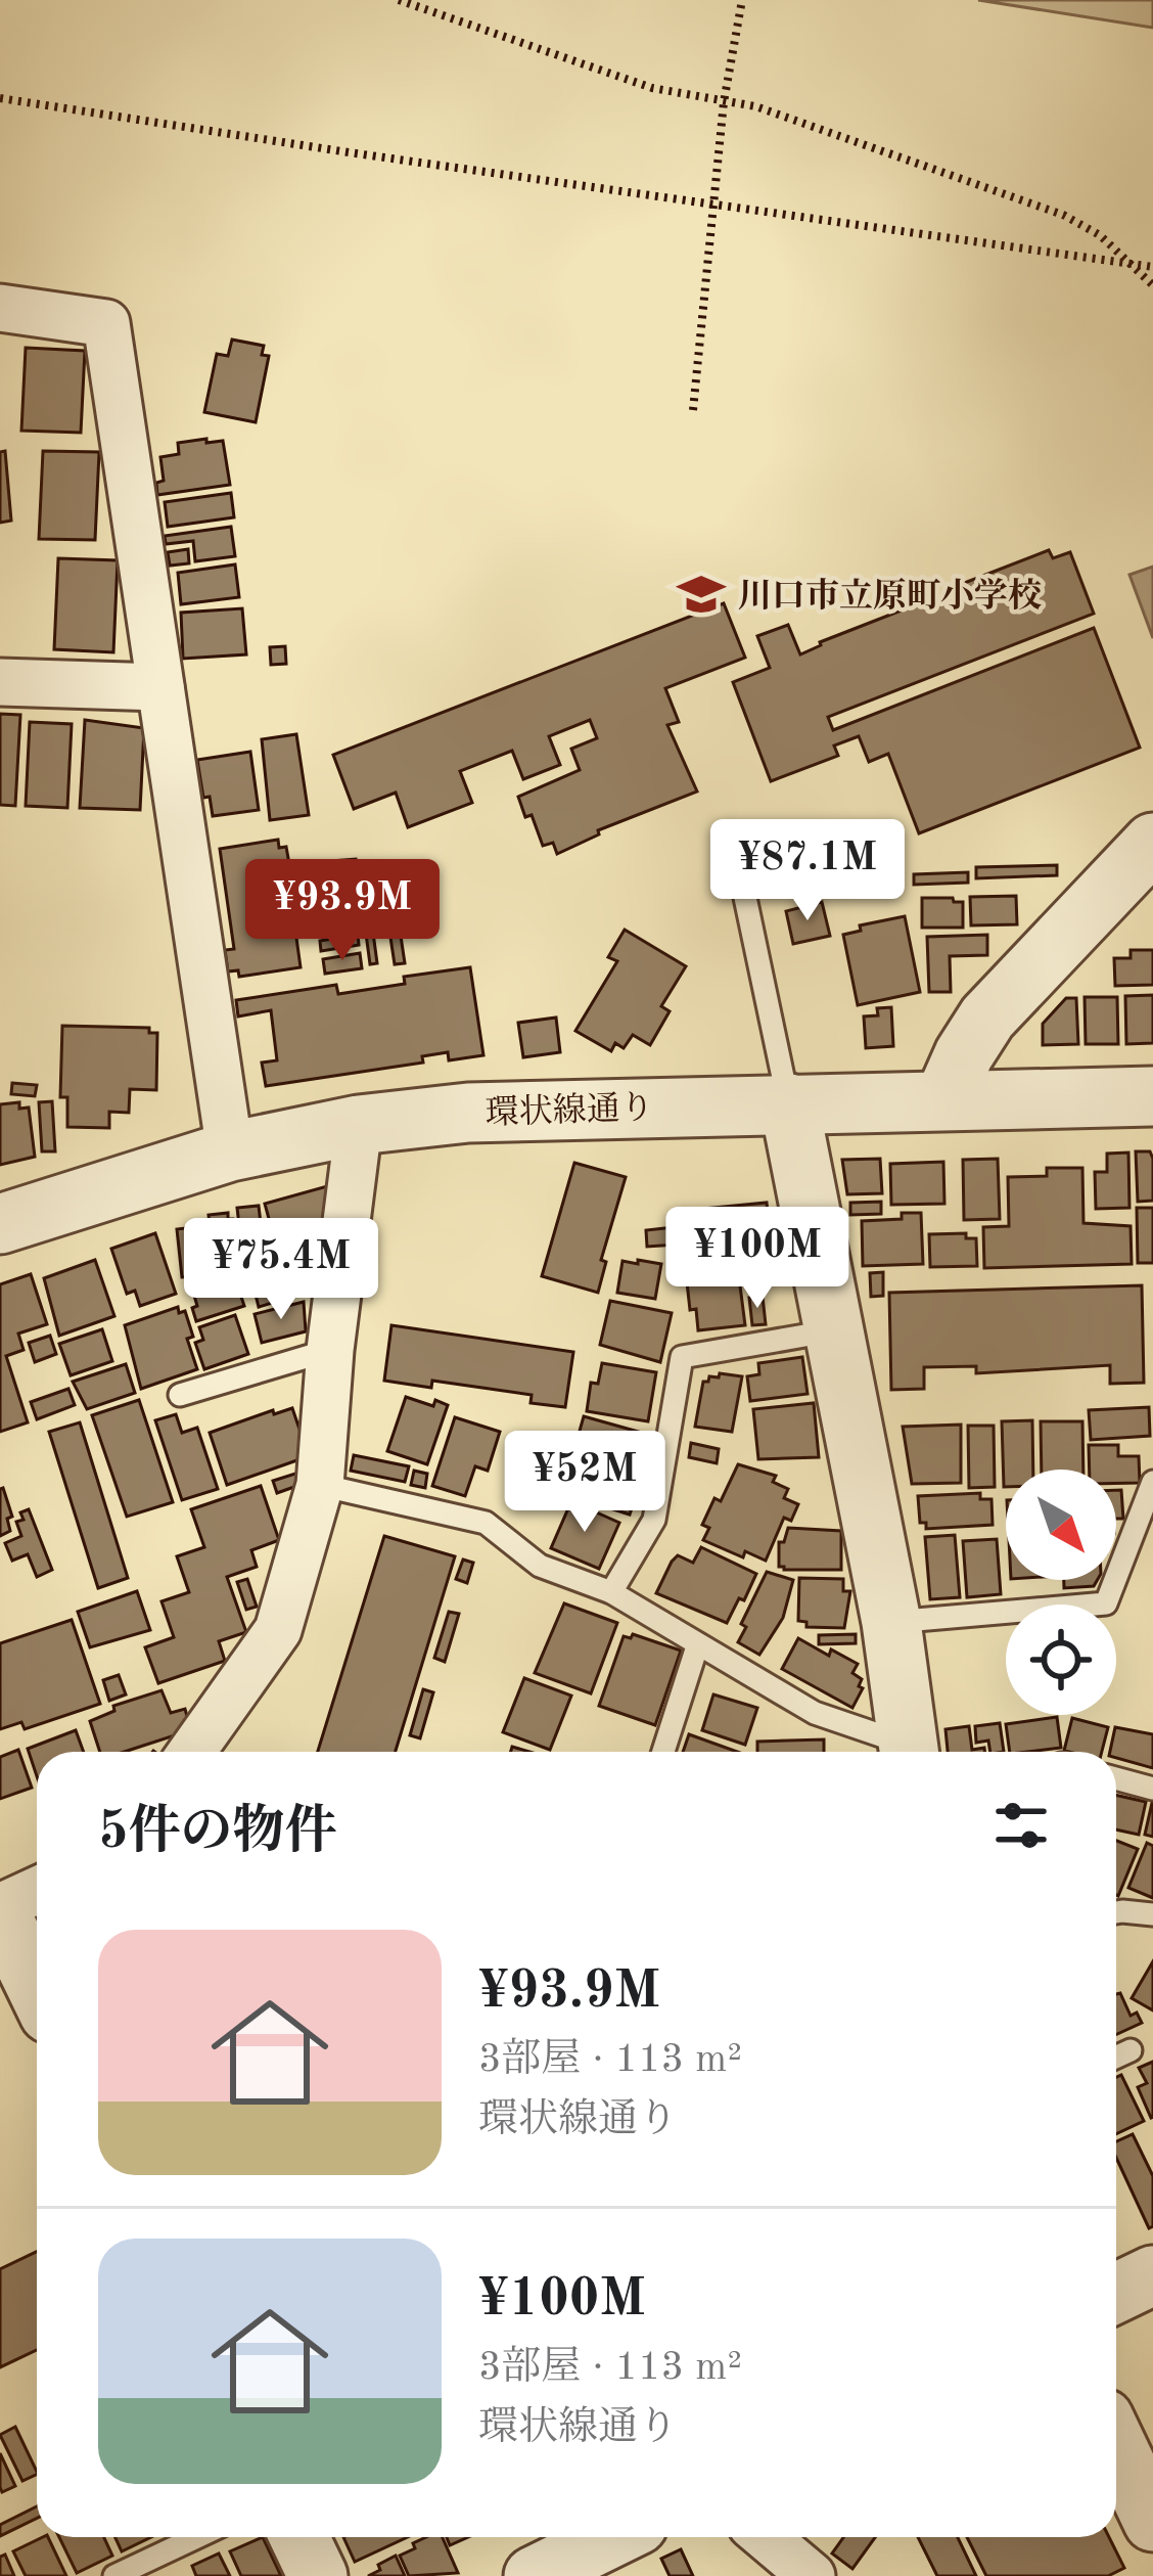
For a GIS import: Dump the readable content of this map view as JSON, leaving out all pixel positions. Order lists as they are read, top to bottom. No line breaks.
{"streets":{"street":["環状線通り"]},"places":{"school or university":["川口市立原町小学校"]},"north":"bottom right","page":{"price":["¥87.1M","¥93.9M","¥100M","¥75.4M","¥52M"],"heading":"5件の物件","list":[{"name":"¥93.9M","note":"3部屋 · 113 m² · 環状線通り"},{"name":"¥100M","note":"3部屋 · 113 m² · 環状線通り"}]}}
